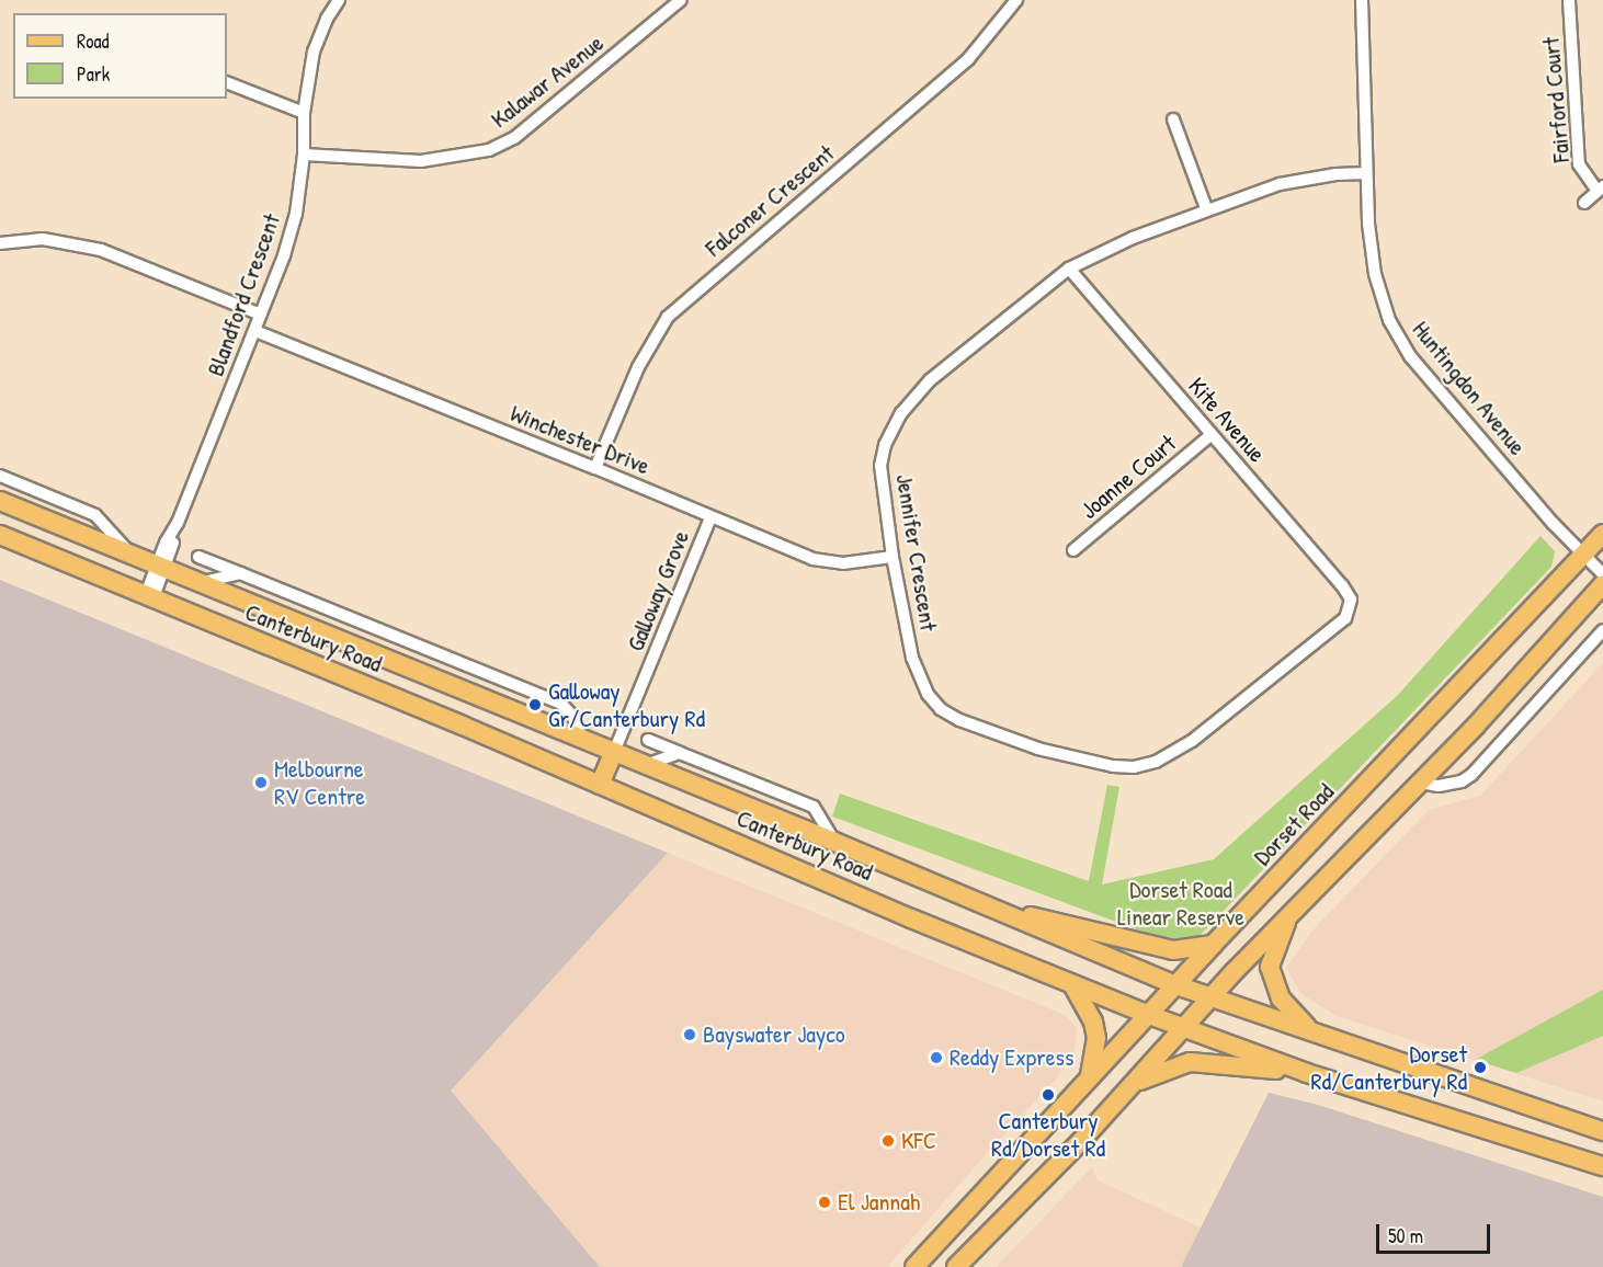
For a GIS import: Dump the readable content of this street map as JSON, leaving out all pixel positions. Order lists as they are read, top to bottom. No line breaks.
{"streets":{"main road":["Canterbury Road","Dorset Road"],"street":["Kalawar Avenue","Fairford Court","Falconer Crescent","Blandford Crescent","Huntingdon Avenue","Kite Avenue","Winchester Drive","Joanne Court","Jennifer Crescent","Galloway Grove"]},"crossings":[["Kalawar Avenue","Blandford Crescent"],["Falconer Crescent","Winchester Drive"],["Blandford Crescent","Winchester Drive"],["Blandford Crescent","Canterbury Road"],["Huntingdon Avenue","Jennifer Crescent"],["Huntingdon Avenue","Dorset Road"],["Kite Avenue","Joanne Court"],["Kite Avenue","Jennifer Crescent"],["Winchester Drive","Jennifer Crescent"],["Winchester Drive","Galloway Grove"],["Galloway Grove","Canterbury Road"],["Canterbury Road","Dorset Road"]],"parks":["Dorset Road Linear Reserve"],"places":["Galloway Gr/Canterbury Rd","Melbourne RV Centre","Bayswater Jayco","Reddy Express","Dorset Rd/Canterbury Rd","Canterbury Rd/Dorset Rd","KFC","El Jannah"],"legend":["Road","Park"],"scale_bar":"50 m"}
